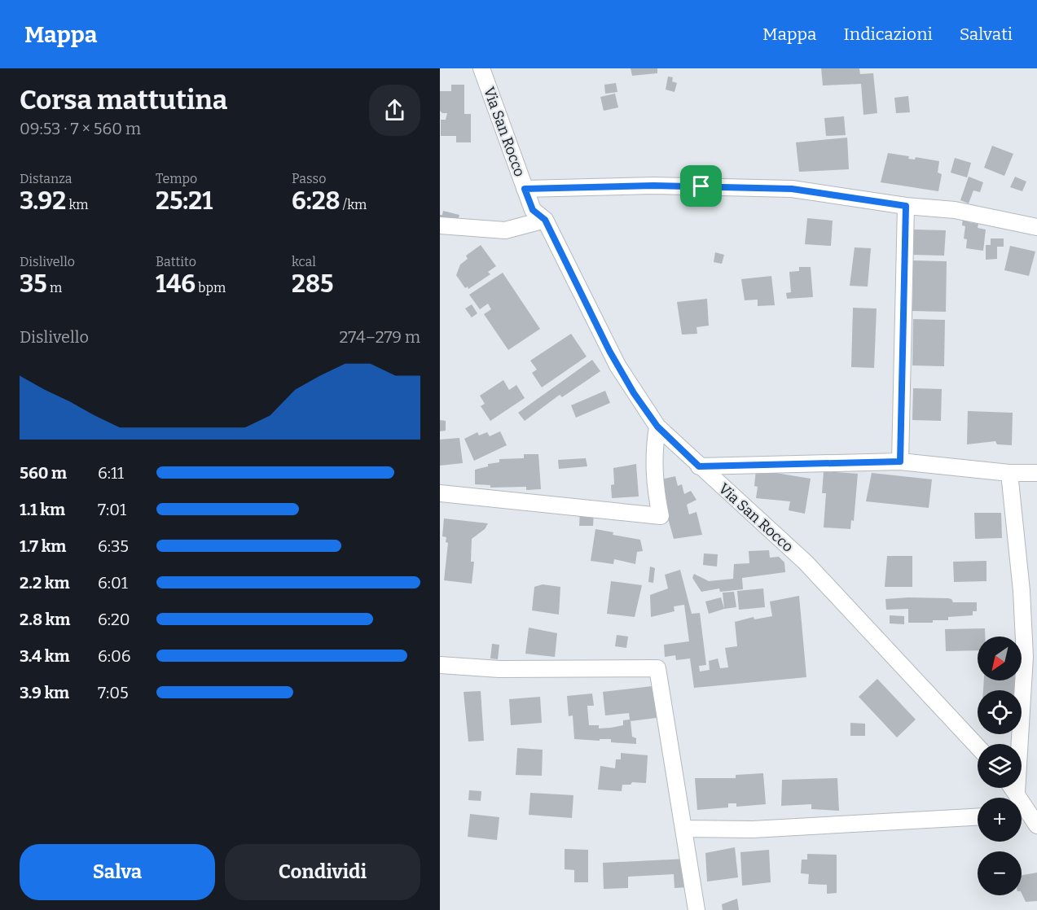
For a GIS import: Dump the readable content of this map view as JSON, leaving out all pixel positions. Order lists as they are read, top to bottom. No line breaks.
{"streets":{"street":["Via San Rocco"]},"north":"bottom left","page":{"header":"Mappa","nav":["Mappa","Indicazioni","Salvati"],"heading":["Corsa mattutina","09:53 · 7 × 560 m"],"stats":[["Distanza","3.92 km"],["Tempo","25:21"],["Passo","6:28 /km"],["Dislivello","35 m"],["Battito","146 bpm"],["kcal","285"]],"chart":["Dislivello","274–279 m"],"list":[{"name":"560 m","note":"6:11"},{"name":"1.1 km","note":"7:01"},{"name":"1.7 km","note":"6:35"},{"name":"2.2 km","note":"6:01"},{"name":"2.8 km","note":"6:20"},{"name":"3.4 km","note":"6:06"},{"name":"3.9 km","note":"7:05"}],"map_buttons":["+","−"],"buttons":["Salva","Condividi"]}}
